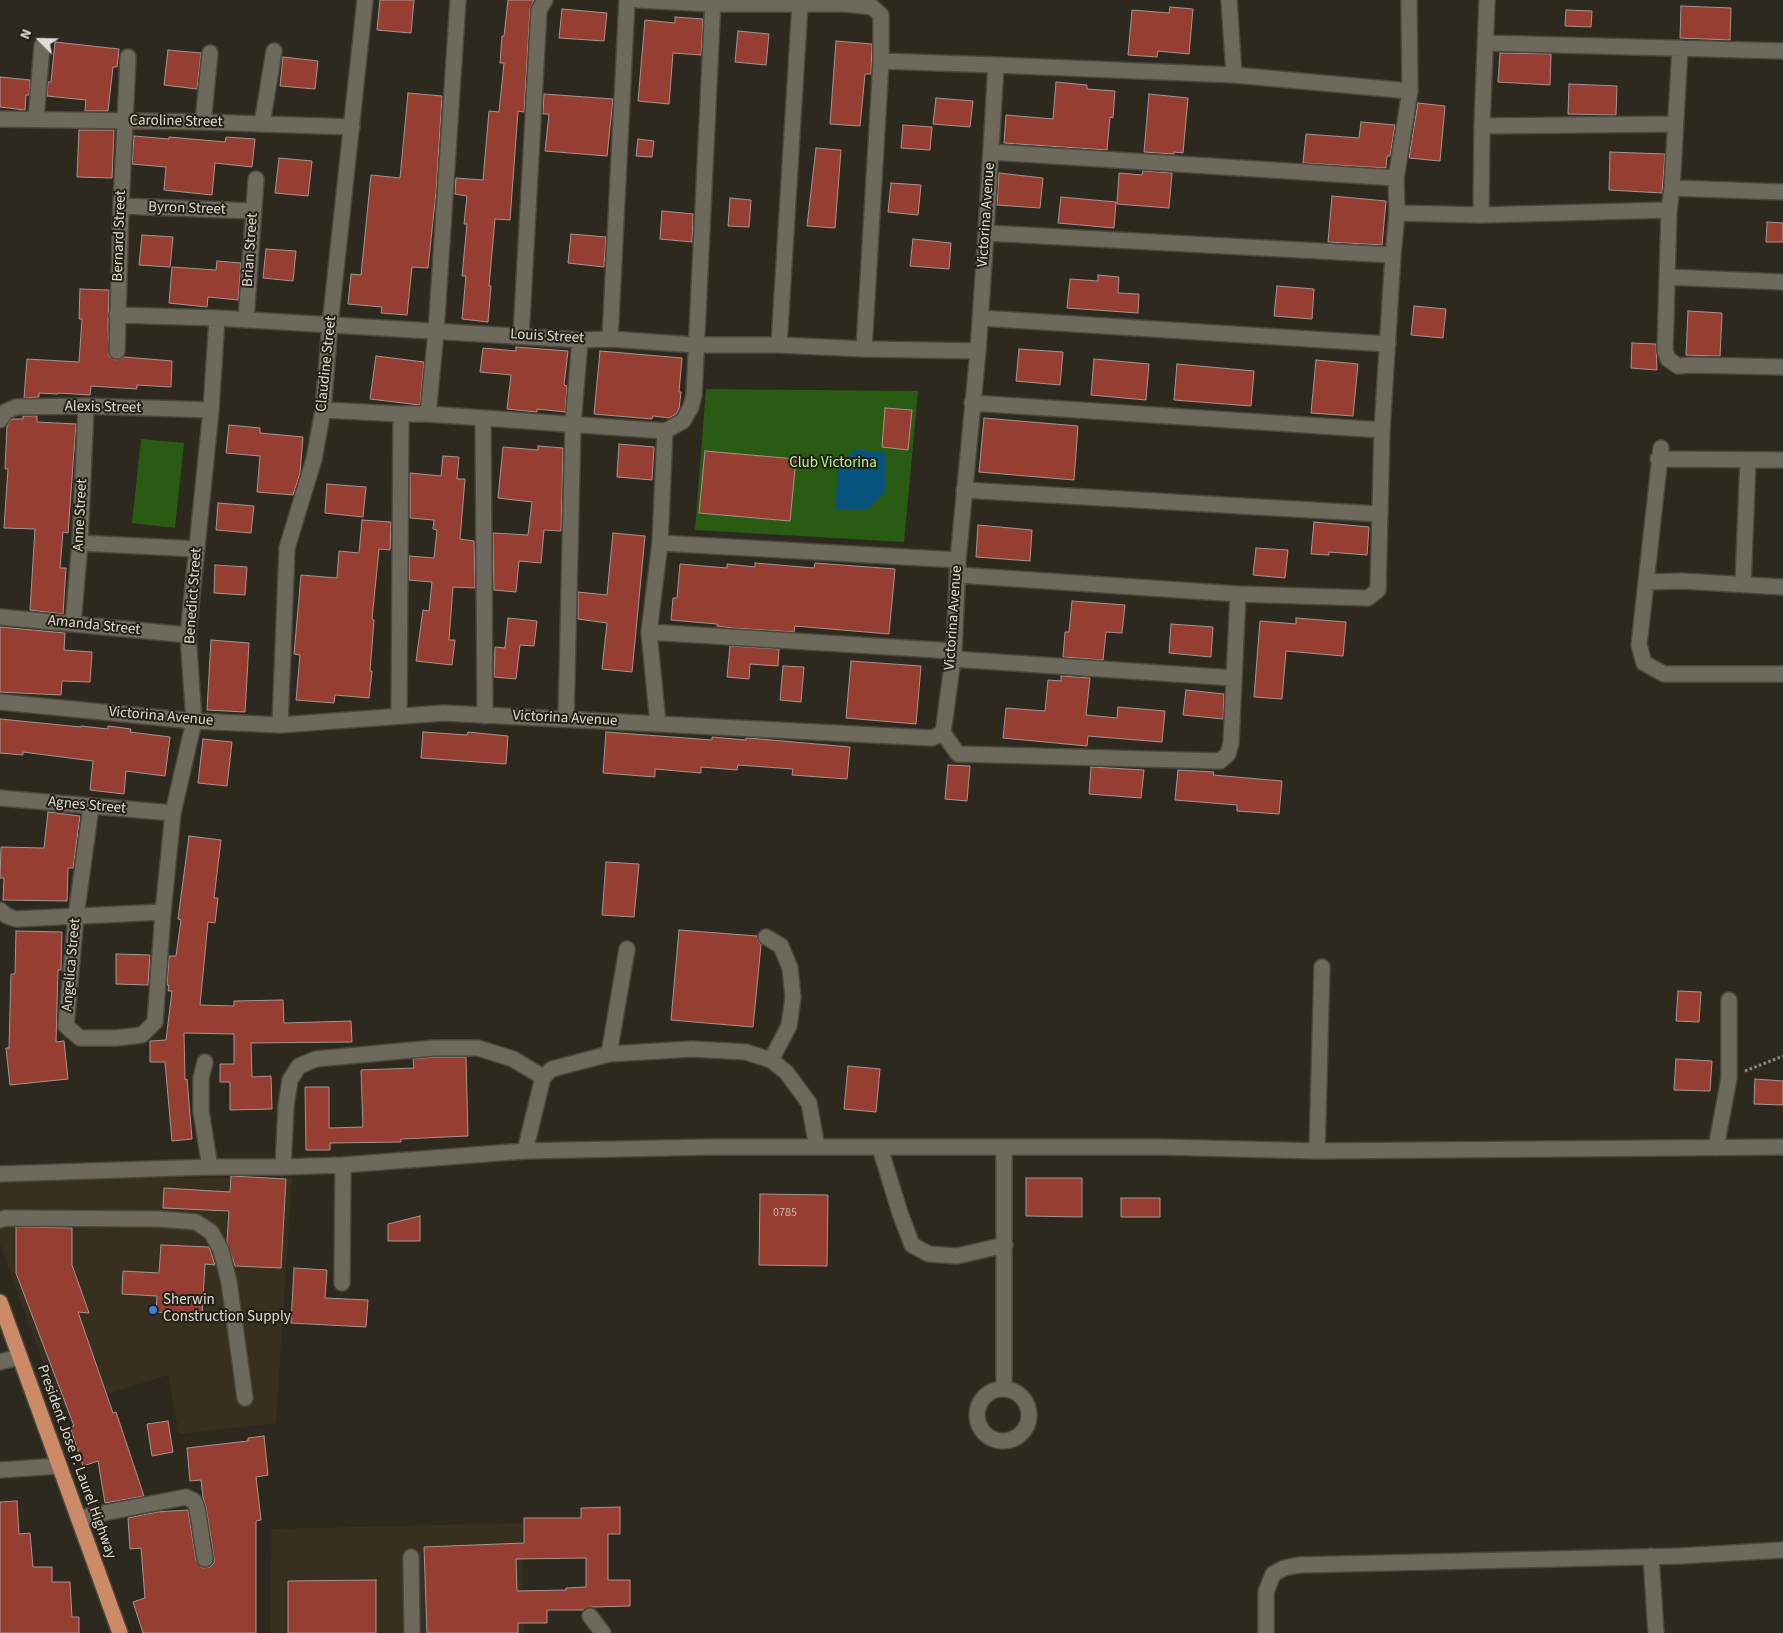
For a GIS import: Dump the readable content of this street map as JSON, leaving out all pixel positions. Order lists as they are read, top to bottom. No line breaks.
{"streets":{"highway":["President Jose P. Laurel Highway"],"street":["Caroline Street","Byron Street","Victorina Avenue","Bernard Street","Brian Street","Louis Street","Claudine Street","Alexis Street","Anne Street","Benedict Street","Amanda Street","Agnes Street","Angelica Street"]},"crossings":[["Caroline Street","Bernard Street"],["Caroline Street","Claudine Street"],["Byron Street","Bernard Street"],["Byron Street","Brian Street"],["Victorina Avenue","Louis Street"],["Victorina Avenue","Claudine Street"],["Victorina Avenue","Benedict Street"],["Bernard Street","Louis Street"],["Brian Street","Louis Street"],["Louis Street","Claudine Street"],["Louis Street","Benedict Street"],["Alexis Street","Anne Street"],["Alexis Street","Benedict Street"],["Anne Street","Amanda Street"],["Benedict Street","Amanda Street"],["Benedict Street","Agnes Street"],["Benedict Street","Angelica Street"],["Agnes Street","Angelica Street"]],"parks":["Club Victorina"],"places":["Sherwin Construction Supply"],"house_numbers":["0785"],"north":"top left"}
